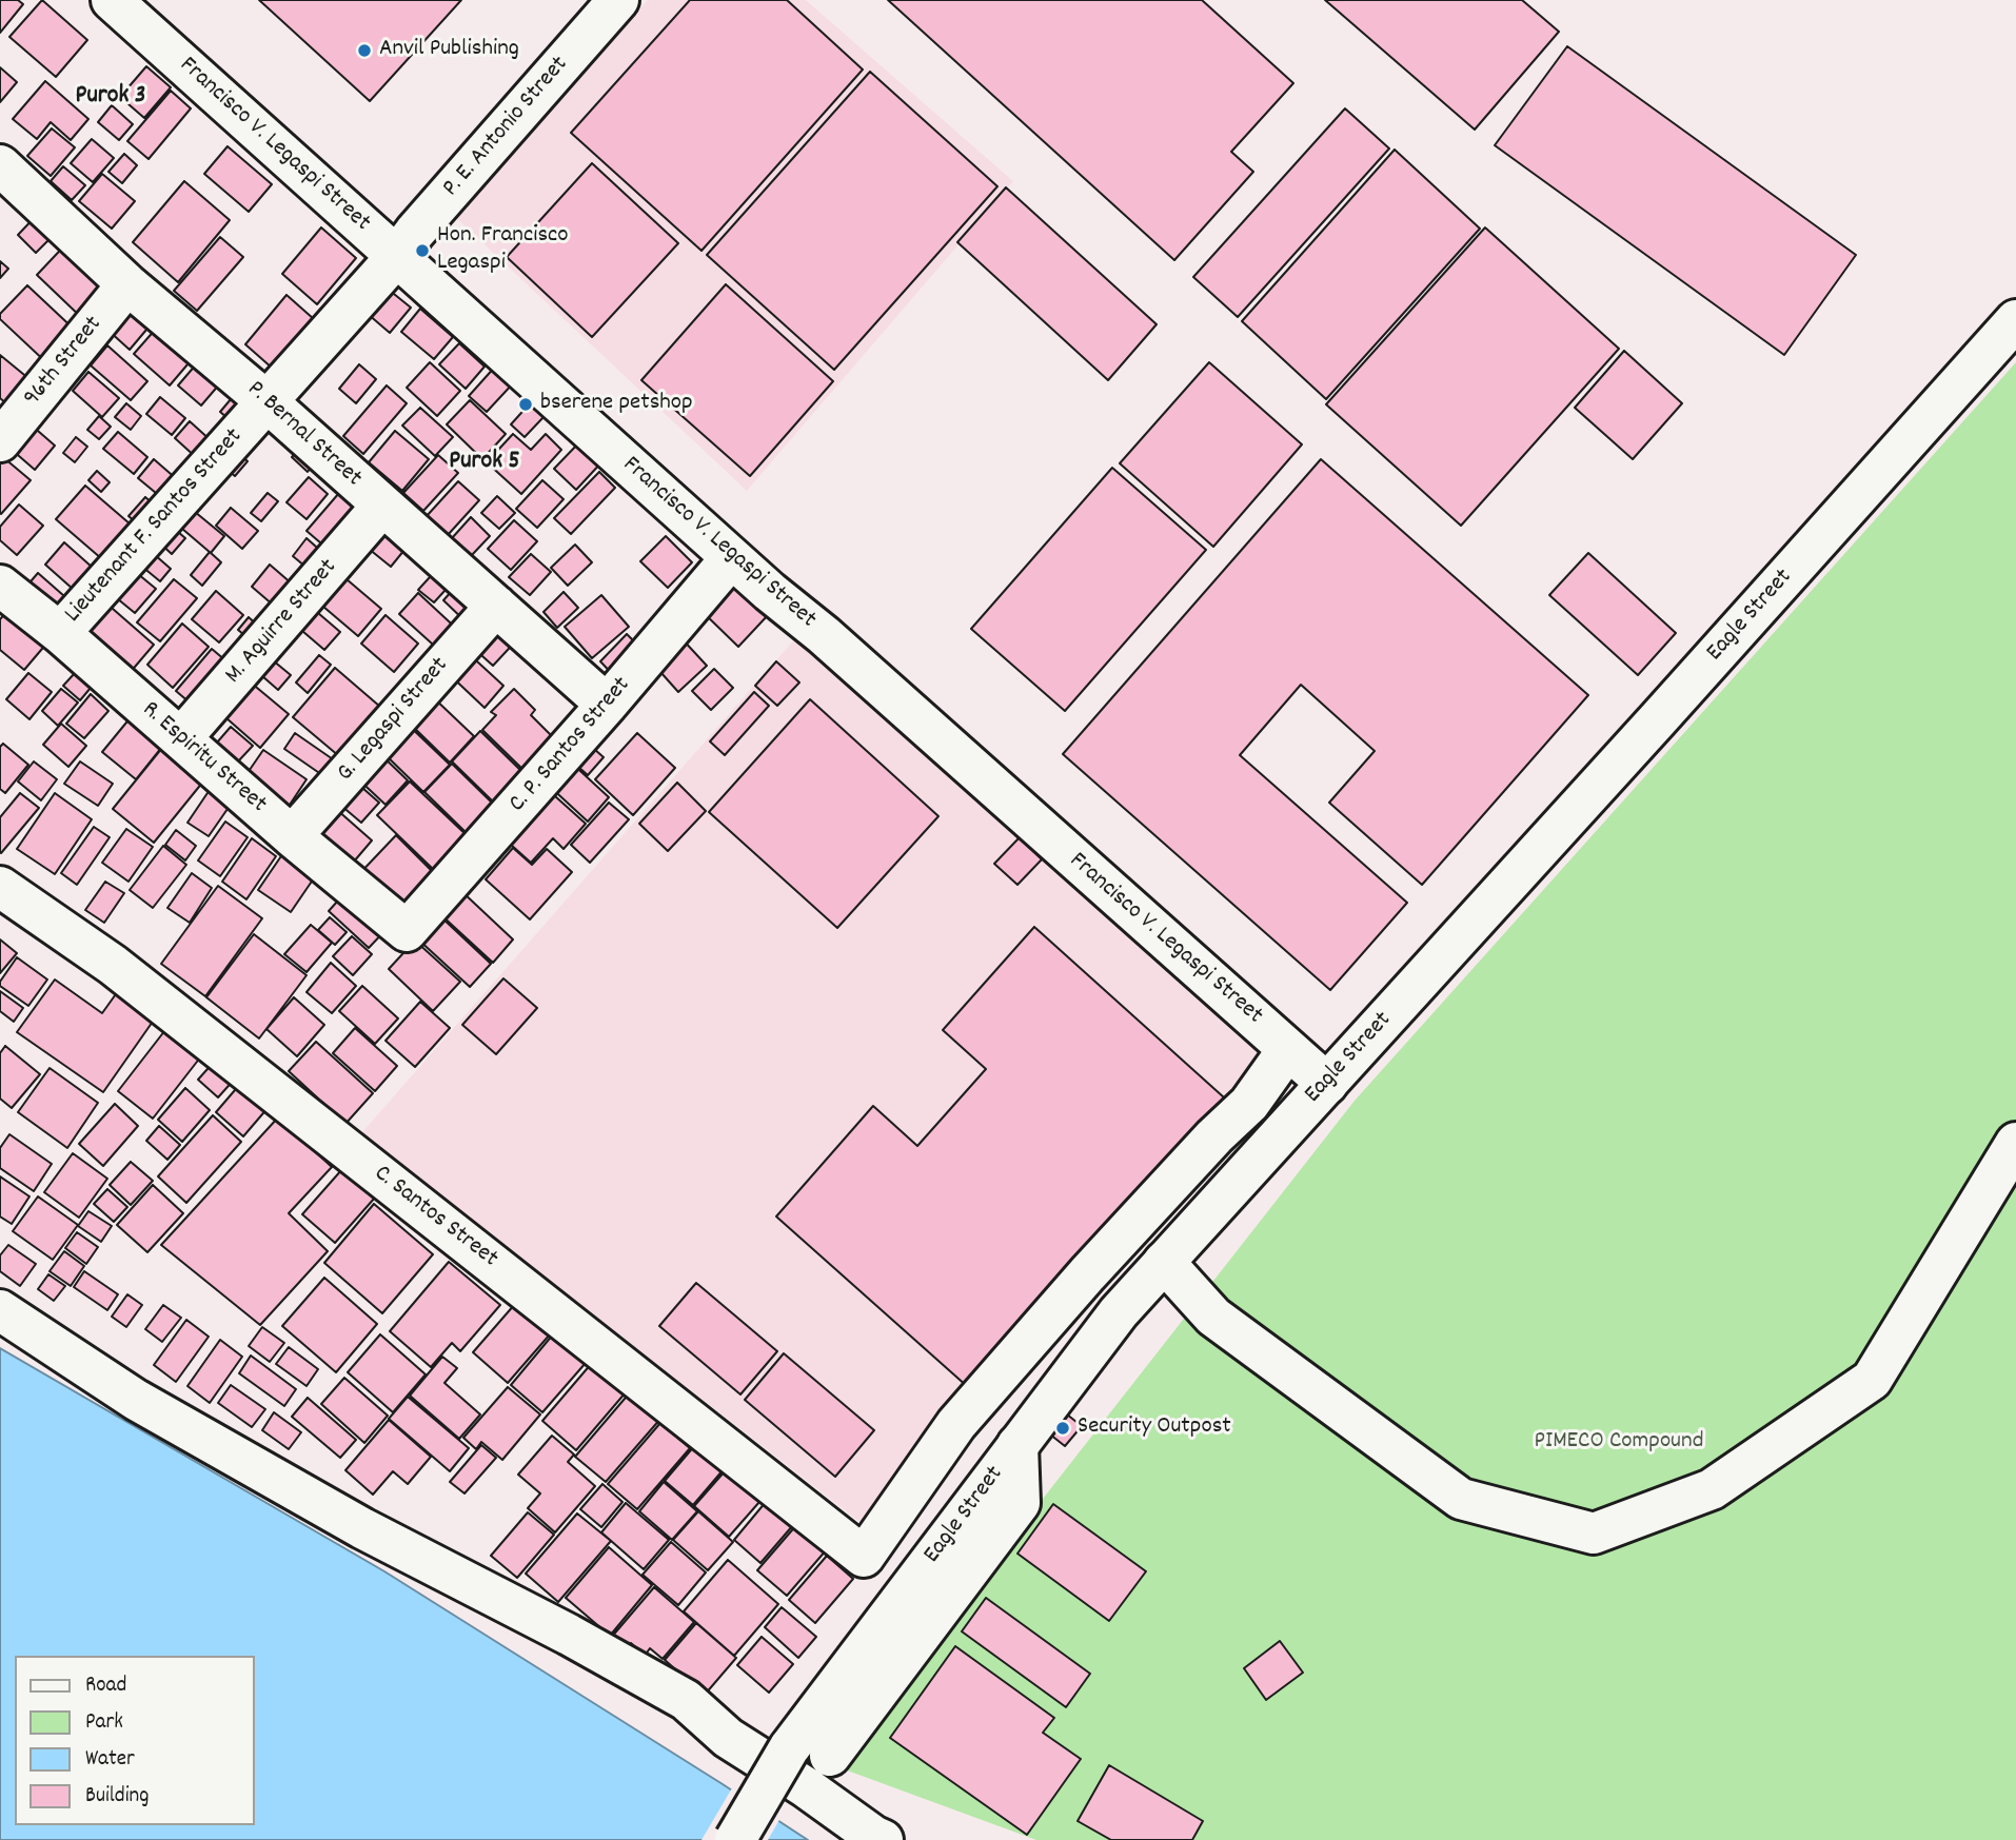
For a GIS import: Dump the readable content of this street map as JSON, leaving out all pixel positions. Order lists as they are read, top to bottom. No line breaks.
{"streets":{"street":["P. E. Antonio Street","Francisco V. Legaspi Street","96th Street","P. Bernal Street","Lieutenant F. Santos Street","Eagle Street","M. Aguirre Street","G. Legaspi Street","C. P. Santos Street","R. Espiritu Street","C. Santos Street"]},"crossings":[["P. E. Antonio Street","Francisco V. Legaspi Street"],["P. E. Antonio Street","Lieutenant F. Santos Street"],["Francisco V. Legaspi Street","Lieutenant F. Santos Street"],["Francisco V. Legaspi Street","Eagle Street"],["Francisco V. Legaspi Street","C. P. Santos Street"],["96th Street","P. Bernal Street"],["P. Bernal Street","Lieutenant F. Santos Street"],["P. Bernal Street","M. Aguirre Street"],["P. Bernal Street","G. Legaspi Street"],["P. Bernal Street","C. P. Santos Street"],["Lieutenant F. Santos Street","R. Espiritu Street"],["M. Aguirre Street","R. Espiritu Street"],["G. Legaspi Street","R. Espiritu Street"],["C. P. Santos Street","R. Espiritu Street"]],"districts":["Purok 3","Purok 5"],"parks":["PIMECO Compound"],"places":["Anvil Publishing","Hon. Francisco Legaspi","bserene petshop","Security Outpost"],"legend":["Road","Park","Water","Building"]}
